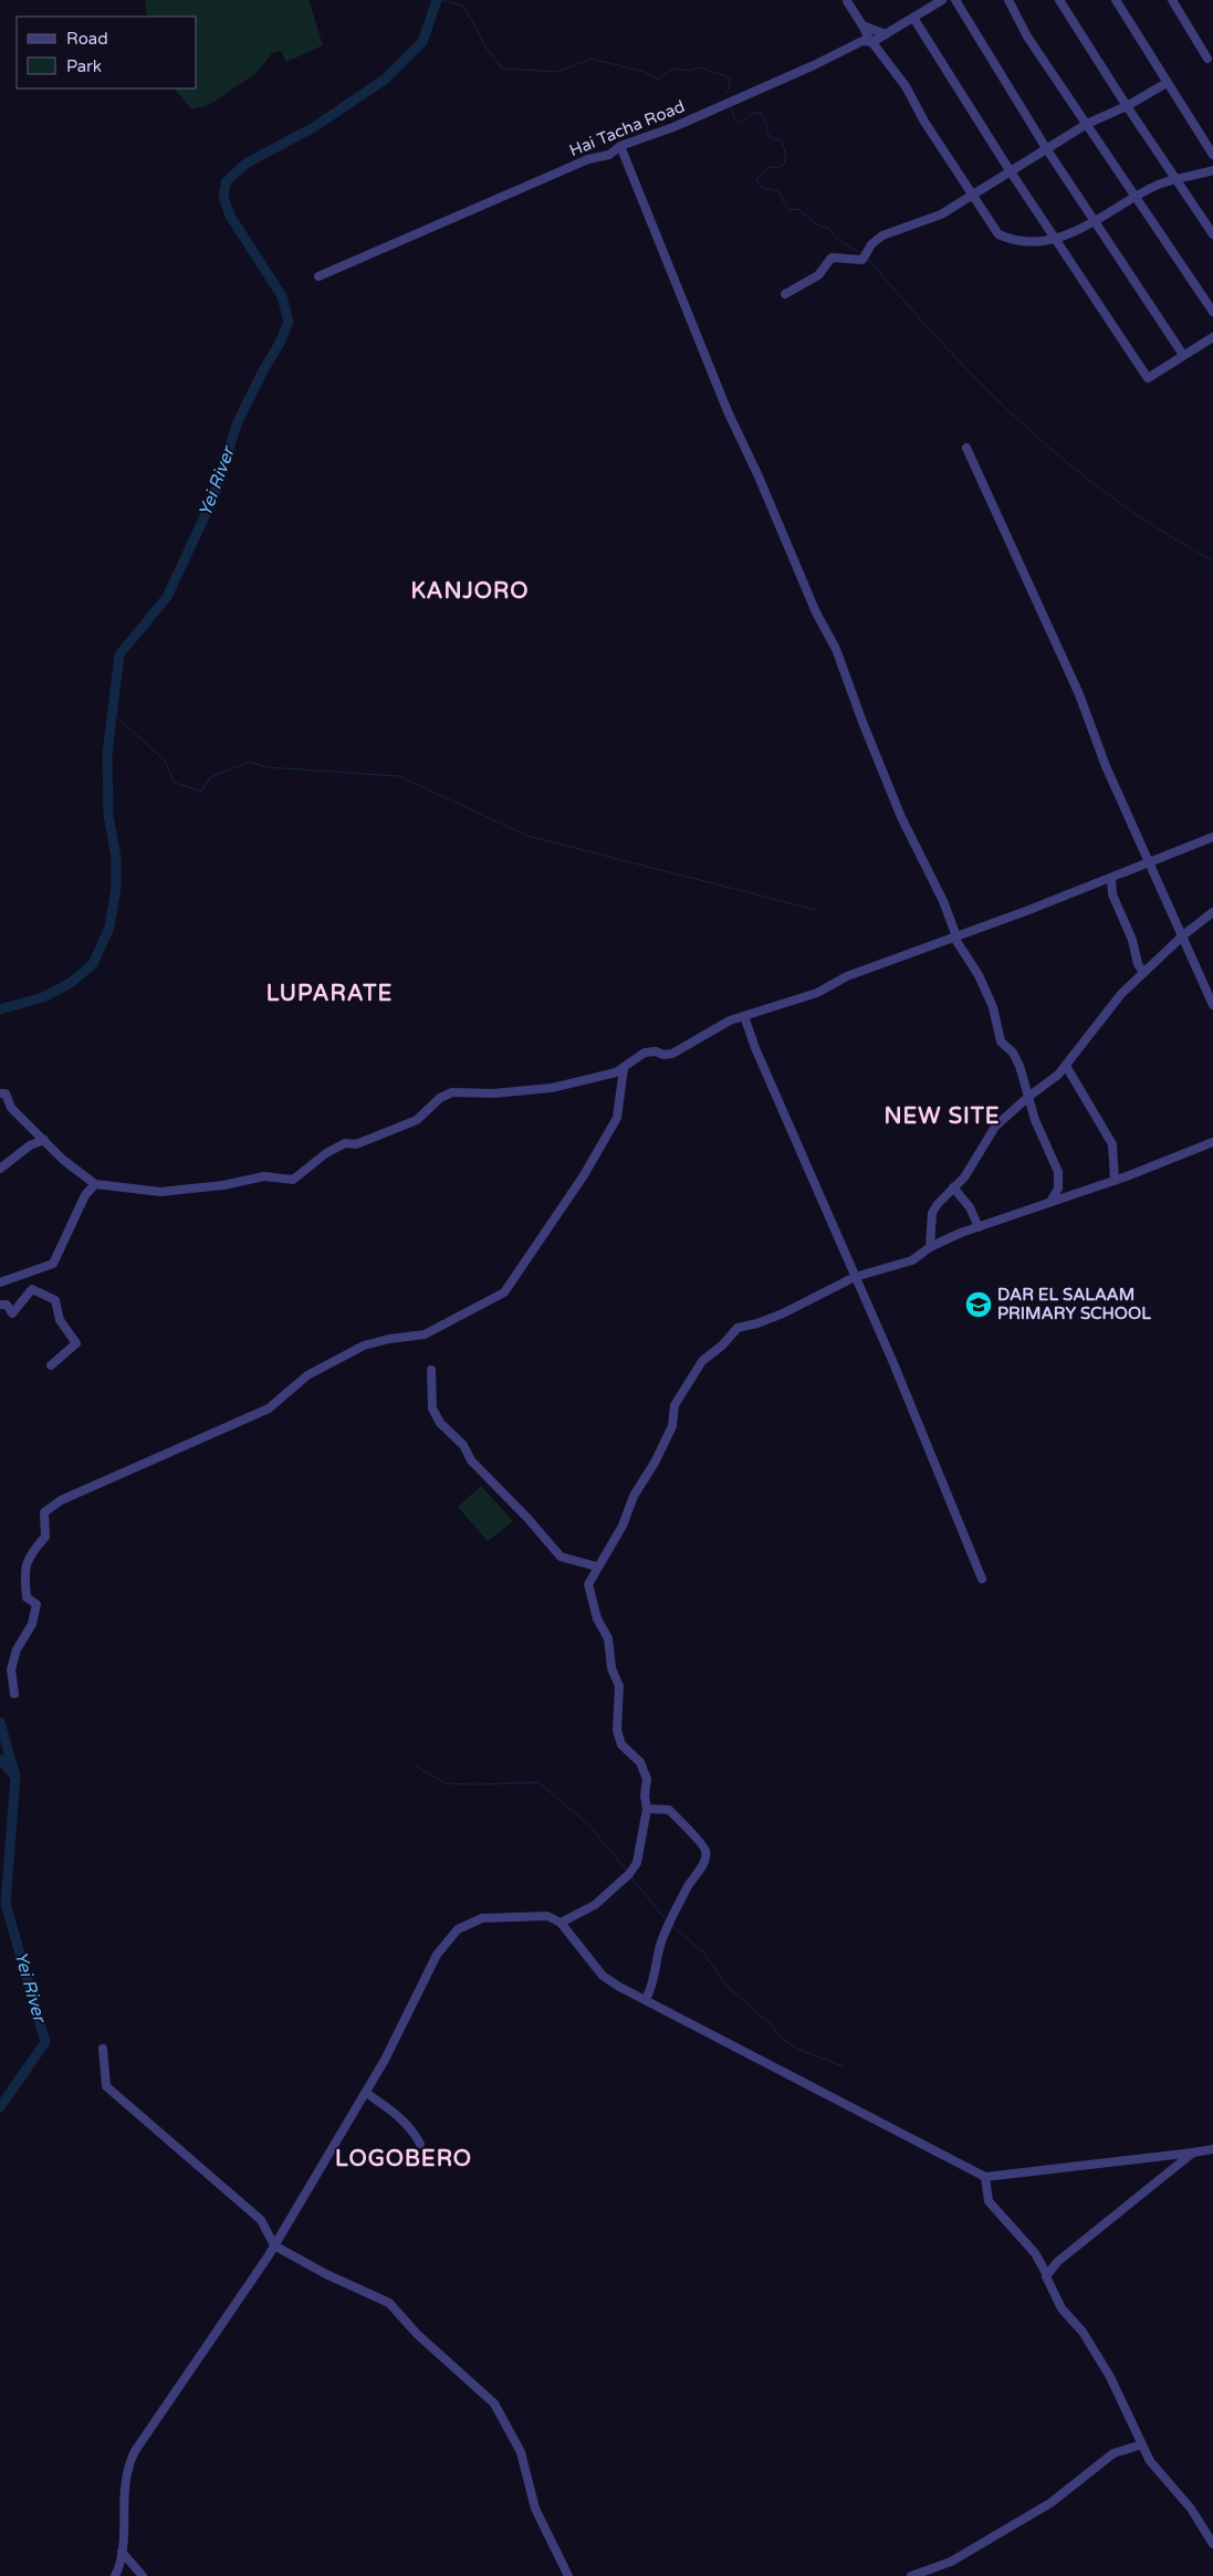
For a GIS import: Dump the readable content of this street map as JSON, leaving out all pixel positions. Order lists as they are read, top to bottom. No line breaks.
{"streets":{"street":["Hai Tacha Road"]},"districts":["KANJORO","LUPARATE","NEW SITE","LOGOBERO"],"water":["Yei River"],"places":{"school or university":["DAR EL SALAAM PRIMARY SCHOOL"]},"legend":["Road","Park"]}
